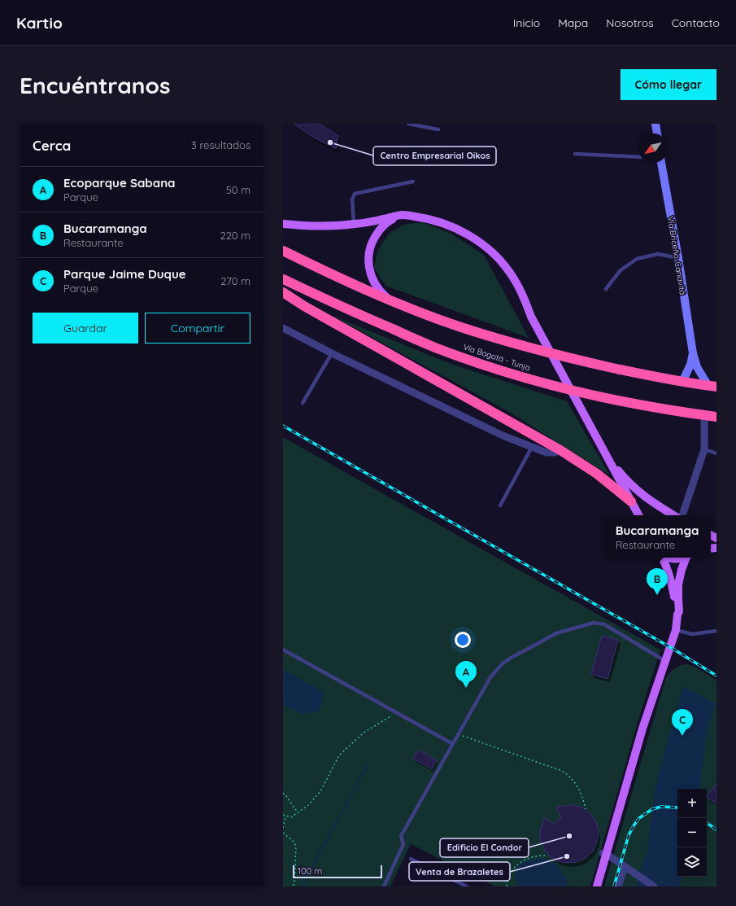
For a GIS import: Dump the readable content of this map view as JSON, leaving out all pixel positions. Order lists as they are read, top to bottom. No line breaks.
{"streets":{"highway":["Vía Bogotá - Tunja"],"main road":["Vía Briceño-Canavitá"]},"places":["Centro Empresarial Oikos","Edificio El Condor","Venta de Brazaletes"],"scale_bar":"100 m","north":"bottom left","page":{"header":"Kartio","nav":["Inicio","Mapa","Nosotros","Contacto"],"buttons":["Cómo llegar",["Guardar","Compartir"]],"title":"Encuéntranos","heading":["Cerca","3 resultados"],"list":[{"mark":"A","name":"Ecoparque Sabana","note":"Parque","value":"50 m"},{"mark":"B","name":"Bucaramanga","note":"Restaurante","value":"220 m"},{"mark":"C","name":"Parque Jaime Duque","note":"Parque","value":"270 m"}],"popup":["Bucaramanga","Restaurante"],"pins":["B","A","C"],"map_buttons":["+","−"],"scale":"100 m"}}
